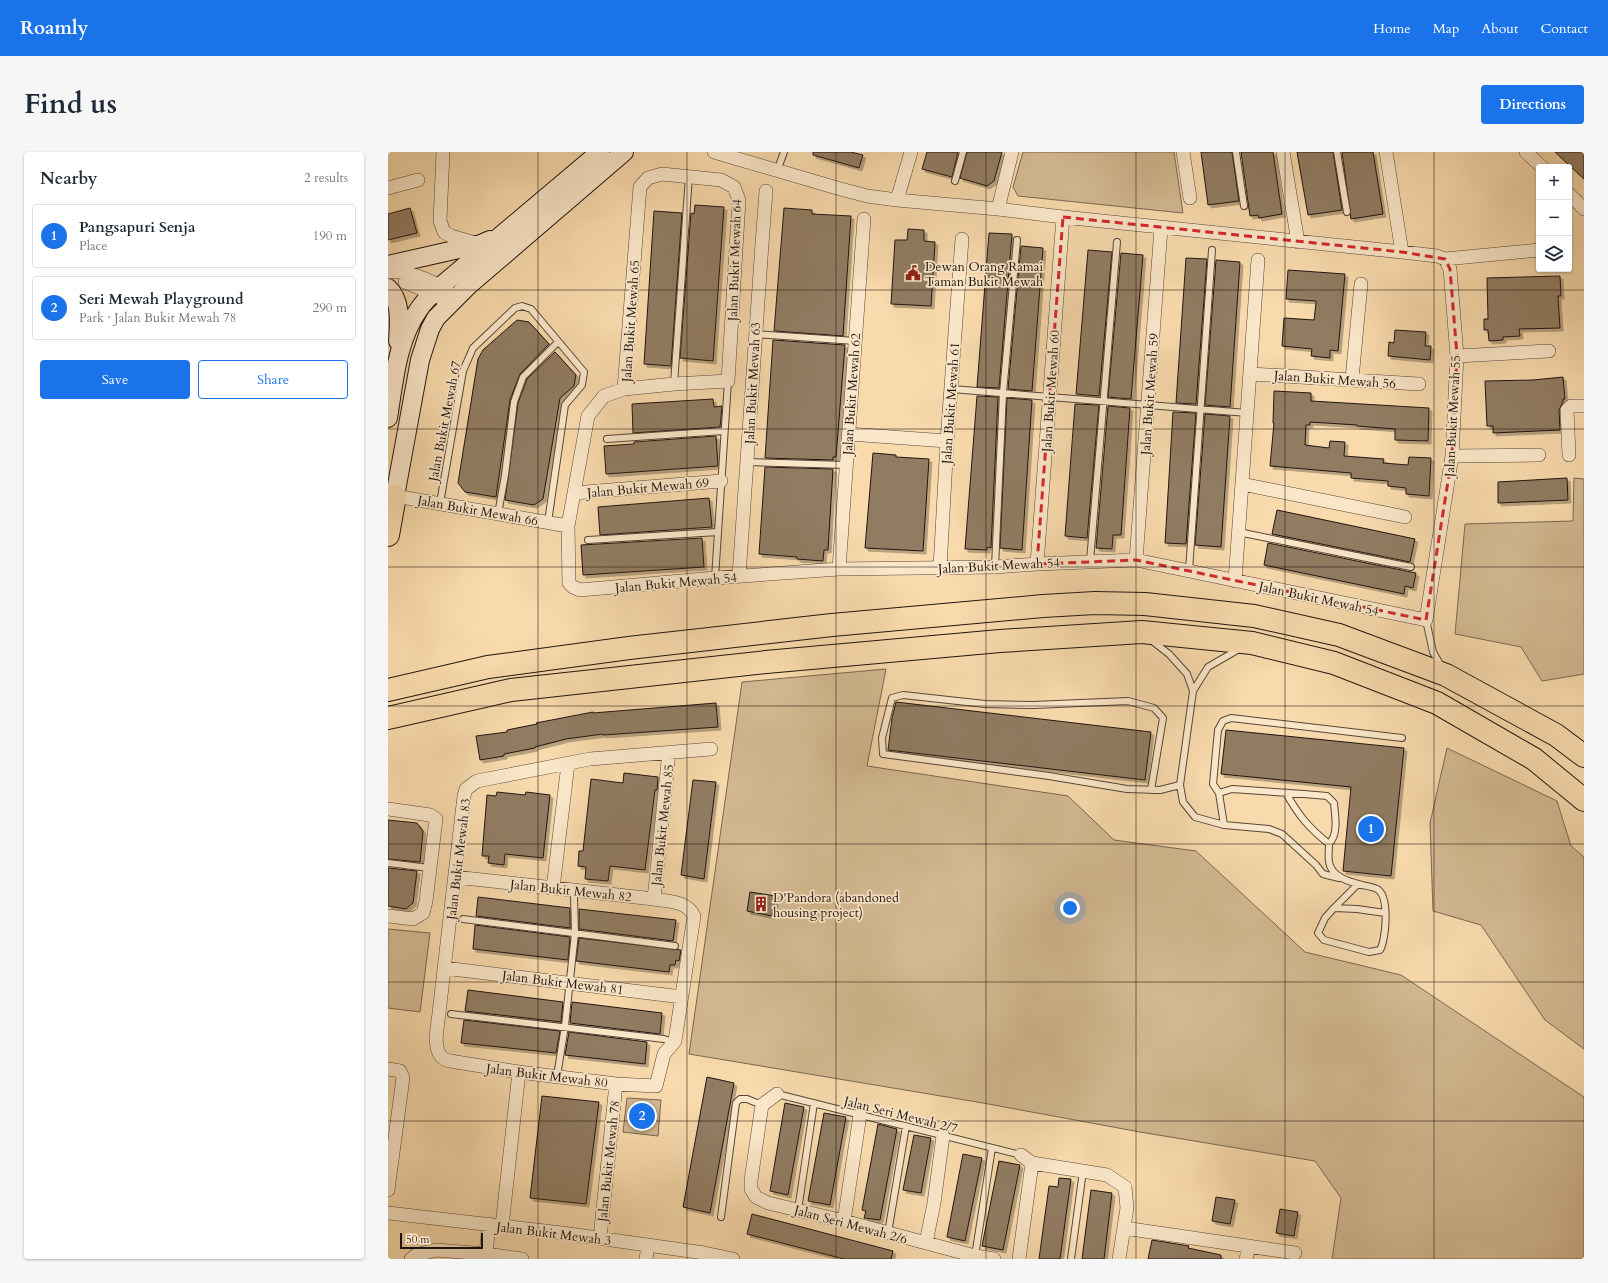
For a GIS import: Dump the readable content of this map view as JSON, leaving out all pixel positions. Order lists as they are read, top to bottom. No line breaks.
{"streets":{"street":["Jalan Bukit Mewah 64","Jalan Bukit Mewah 65","Jalan Bukit Mewah 56","Jalan Bukit Mewah 63","Jalan Bukit Mewah 60","Jalan Bukit Mewah 62","Jalan Bukit Mewah 59","Jalan Bukit Mewah 61","Jalan Bukit Mewah 55","Jalan Bukit Mewah 69","Jalan Bukit Mewah 66","Jalan Bukit Mewah 54","Jalan Bukit Mewah 85","Jalan Bukit Mewah 83","Jalan Bukit Mewah 82","Jalan Bukit Mewah 81","Jalan Bukit Mewah 80","Jalan Bukit Mewah 78","Jalan Seri Mewah 2/6","Jalan Bukit Mewah 3"],"lane":["Jalan Bukit Mewah 67","Jalan Seri Mewah 2/7"]},"crossings":[["Jalan Bukit Mewah 64","Jalan Bukit Mewah 65"],["Jalan Bukit Mewah 65","Jalan Bukit Mewah 69"],["Jalan Bukit Mewah 65","Jalan Bukit Mewah 66"],["Jalan Bukit Mewah 65","Jalan Bukit Mewah 54"],["Jalan Bukit Mewah 63","Jalan Bukit Mewah 54"],["Jalan Bukit Mewah 60","Jalan Bukit Mewah 54"],["Jalan Bukit Mewah 62","Jalan Bukit Mewah 54"],["Jalan Bukit Mewah 59","Jalan Bukit Mewah 54"],["Jalan Bukit Mewah 61","Jalan Bukit Mewah 54"],["Jalan Bukit Mewah 55","Jalan Bukit Mewah 54"],["Jalan Bukit Mewah 67","Jalan Bukit Mewah 66"],["Jalan Bukit Mewah 85","Jalan Bukit Mewah 83"],["Jalan Bukit Mewah 85","Jalan Bukit Mewah 82"],["Jalan Bukit Mewah 83","Jalan Bukit Mewah 82"],["Jalan Bukit Mewah 83","Jalan Bukit Mewah 81"],["Jalan Bukit Mewah 83","Jalan Bukit Mewah 80"],["Jalan Bukit Mewah 82","Jalan Bukit Mewah 81"],["Jalan Bukit Mewah 80","Jalan Bukit Mewah 78"],["Jalan Bukit Mewah 78","Jalan Bukit Mewah 3"]],"places":{"public building":["Dewan Orang Ramai Taman Bukit Mewah"],"building":["D'Pandora (abandoned housing project)"]},"scale_bar":"50 m","page":{"header":"Roamly","nav":["Home","Map","About","Contact"],"title":"Find us","buttons":["Directions",["Save","Share"]],"heading":["Nearby","2 results"],"map_buttons":["+","−"],"list":[{"mark":"1","name":"Pangsapuri Senja","note":"Place","value":"190 m"},{"mark":"2","name":"Seri Mewah Playground","note":"Park · Jalan Bukit Mewah 78","value":"290 m"}],"pins":["1","2"],"scale":"50 m"}}
